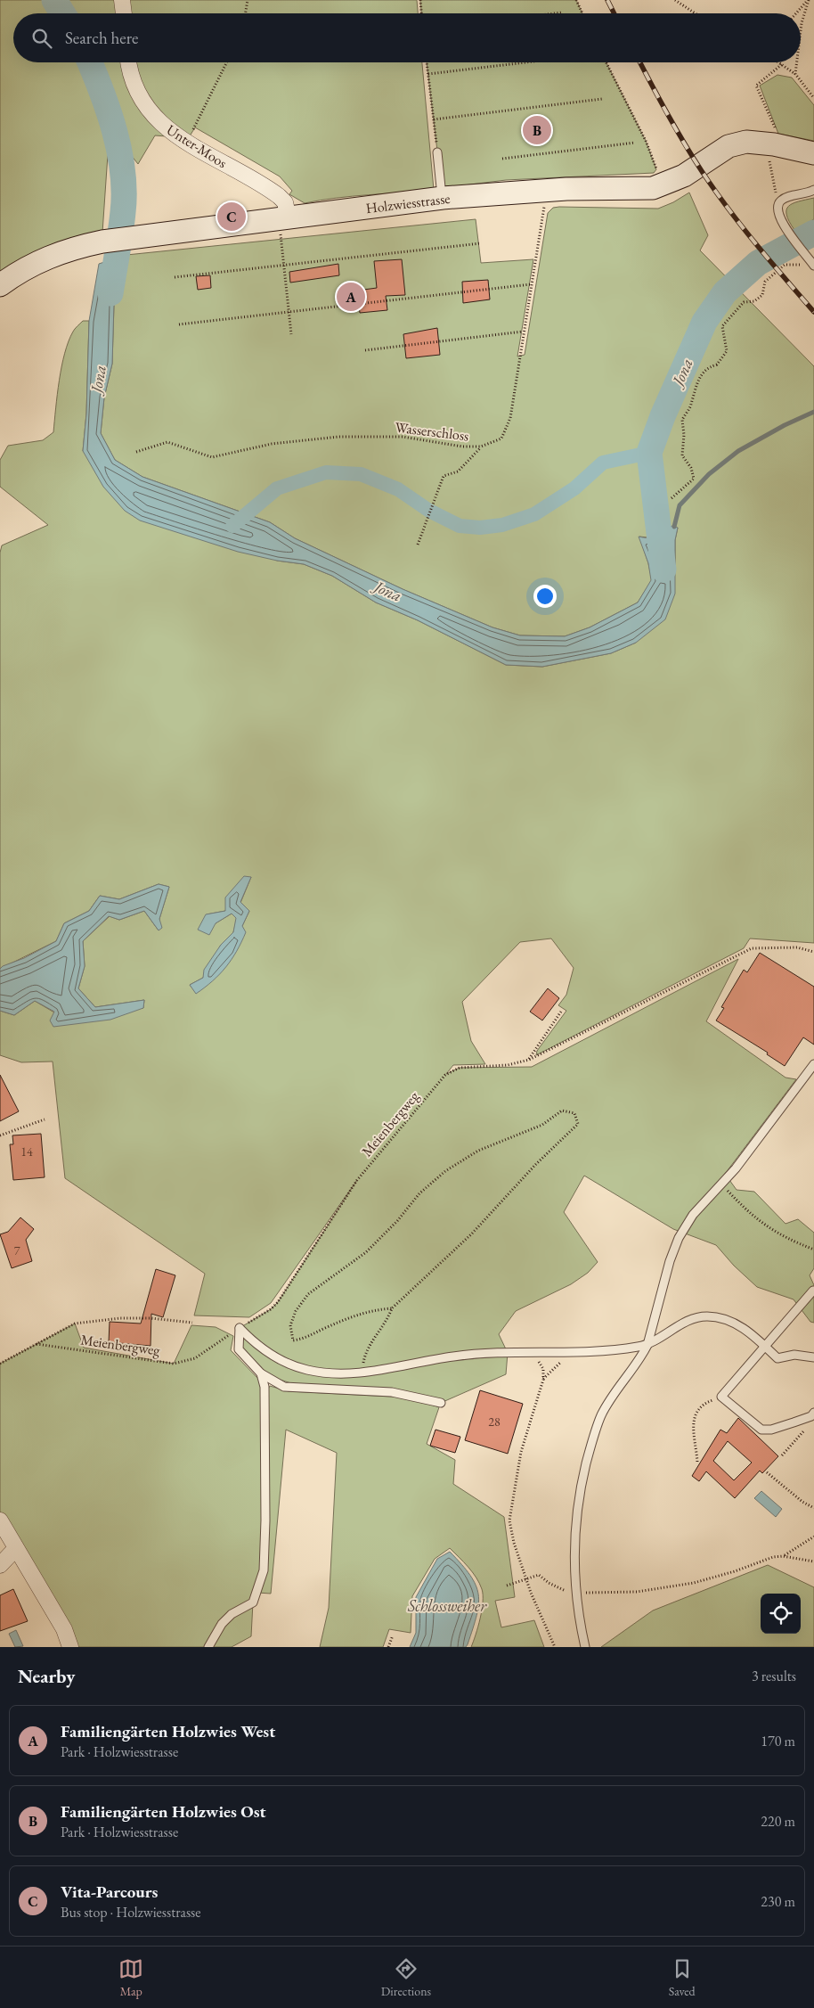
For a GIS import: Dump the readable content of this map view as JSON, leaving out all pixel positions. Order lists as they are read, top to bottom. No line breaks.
{"streets":{"street":["Unter-Moos","Holzwiesstrasse"],"path":["Wasserschloss","Meienbergweg"]},"crossings":[["Unter-Moos","Holzwiesstrasse"],["Holzwiesstrasse","Wasserschloss"]],"water":["Jona","Schlossweiher"],"house_numbers":["14","7","28"],"page":{"search":"Search here","pins":["B","C","A"],"heading":["Nearby","3 results"],"list":[{"mark":"A","name":"Familiengärten Holzwies West","note":"Park · Holzwiesstrasse","value":"170 m"},{"mark":"B","name":"Familiengärten Holzwies Ost","note":"Park · Holzwiesstrasse","value":"220 m"},{"mark":"C","name":"Vita-Parcours","note":"Bus stop · Holzwiesstrasse","value":"230 m"}],"nav":["Map","Directions","Saved"]}}
